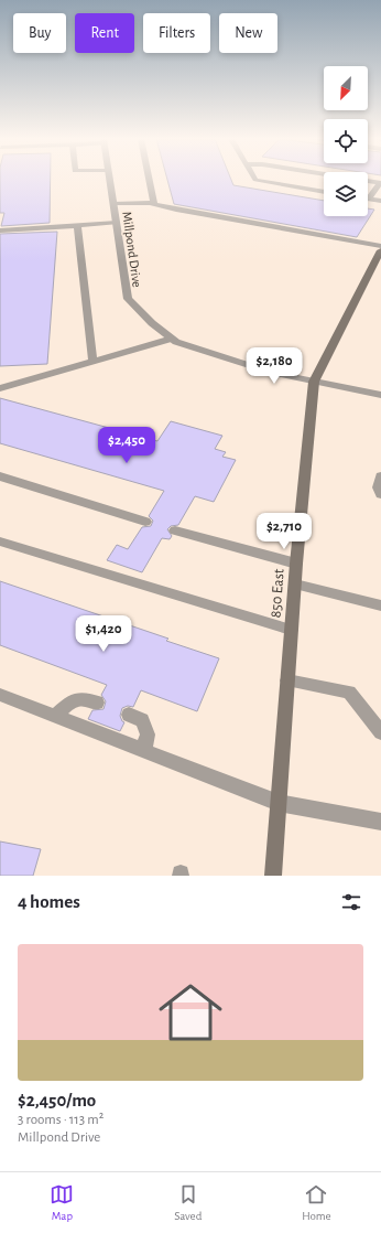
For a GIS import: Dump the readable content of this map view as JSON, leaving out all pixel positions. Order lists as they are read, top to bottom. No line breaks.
{"streets":{"main road":["850 East"],"street":["Millpond Drive"]},"north":"bottom left","page":{"chip":["Buy","Rent","Filters","New"],"price":["$2,180","$2,450","$2,710","$1,420"],"heading":"4 homes","list":[{"name":"$2,450/mo","note":"3 rooms · 113 m² · Millpond Drive"}],"tabs":["Map","Saved","Home"]}}
